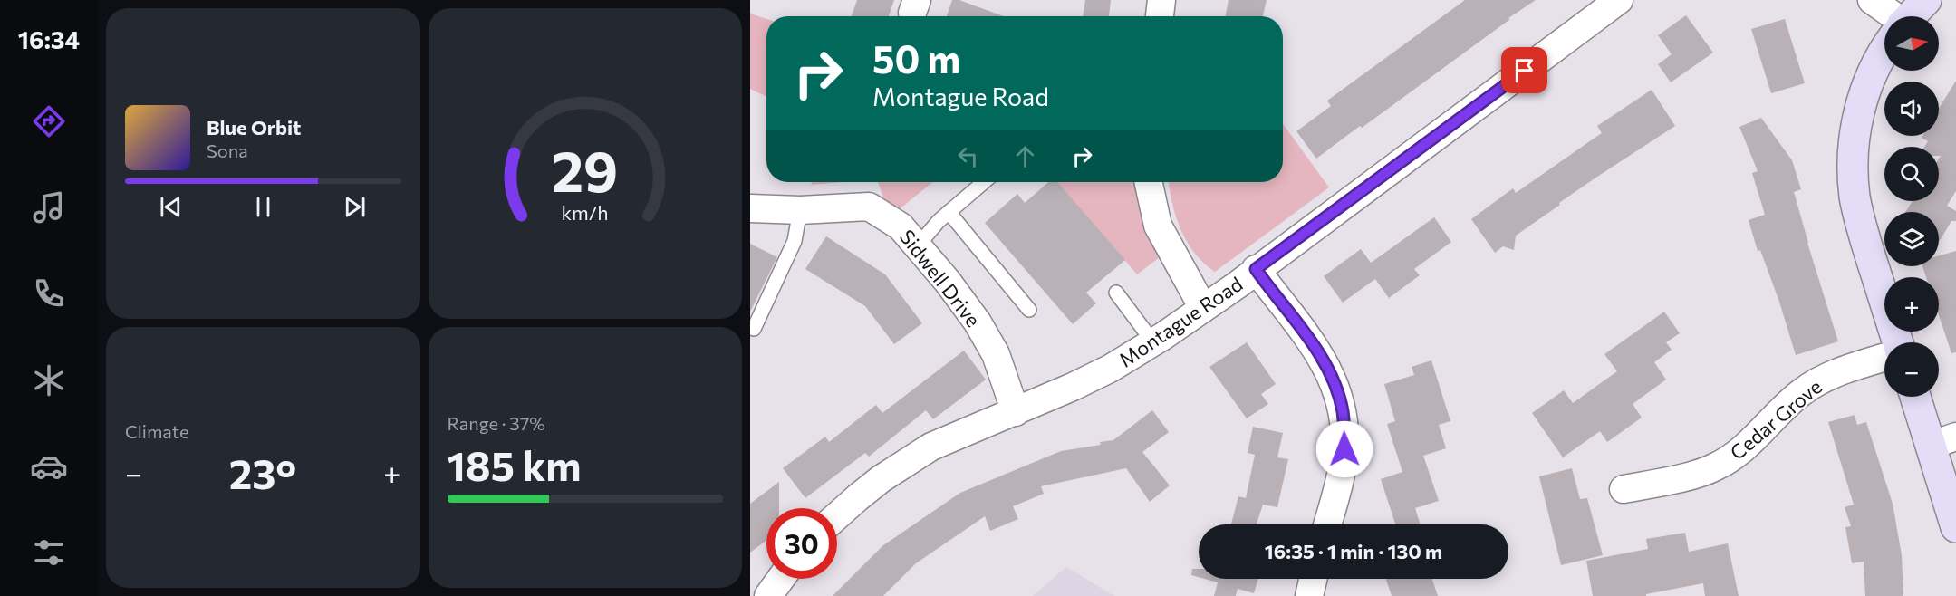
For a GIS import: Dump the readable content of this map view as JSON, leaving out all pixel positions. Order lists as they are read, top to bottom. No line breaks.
{"streets":{"street":["Sidwell Drive","Montague Road","Cedar Grove"]},"crossings":[["Sidwell Drive","Montague Road"]],"north":"right","page":{"tabs":"16:34","map_buttons":["+","−"],"turn":["50 m","Montague Road"],"song":["Blue Orbit","Sona"],"tile":["Climate",["Range · 37%","185 km"]],"heat":["−","23°","+"],"limit":"30","trip":"16:35 · 1 min · 130 m","gauge":["29","km/h"]}}
